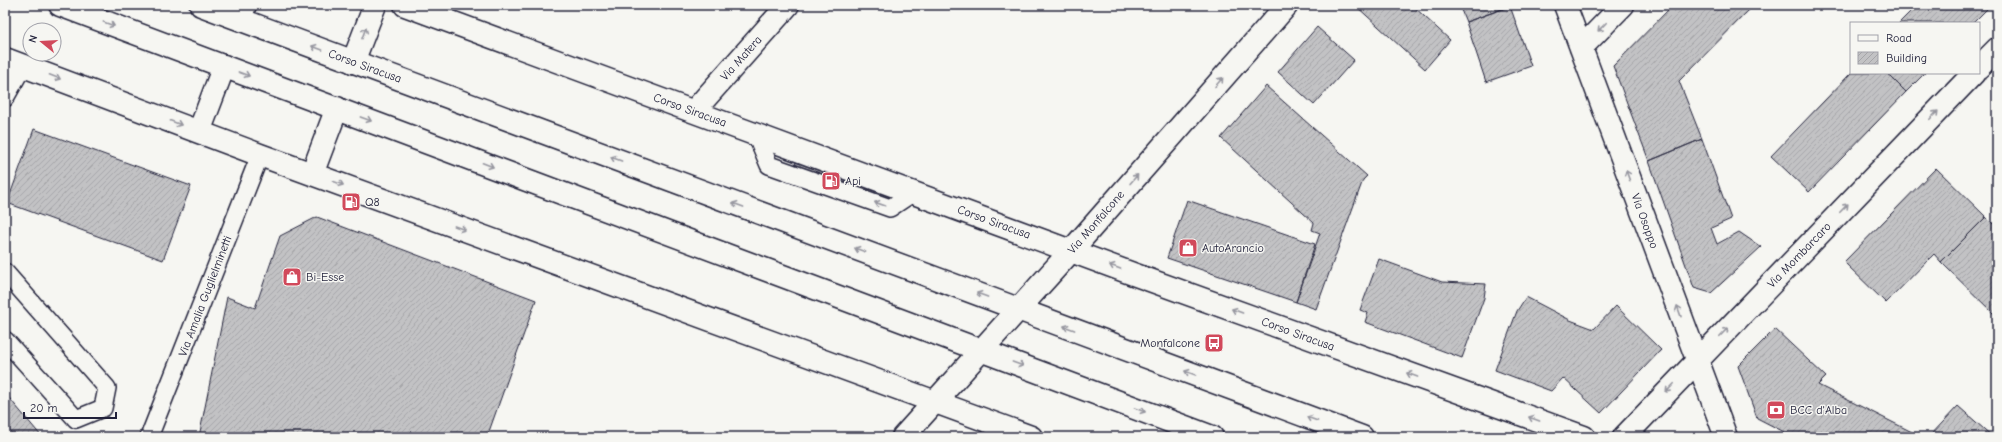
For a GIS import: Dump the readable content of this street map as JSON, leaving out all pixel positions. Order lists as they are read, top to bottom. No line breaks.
{"streets":{"street":["Via Matera","Corso Siracusa","Via Osoppo","Via Monfalcone","Via Mombarcaro"],"lane":["Via Amalia Guglielminetti"]},"crossings":[["Via Matera","Corso Siracusa"],["Corso Siracusa","Via Monfalcone"],["Via Osoppo","Via Mombarcaro"]],"one_way":["Via Osoppo","Via Monfalcone"],"places":{"fuel station":["Api","Q8"],"shop":["AutoArancio","Bi-Esse"],"bus stop":["Monfalcone"],"bank":["BCC d'Alba"]},"legend":["Road","Building"],"scale_bar":"20 m","north":"left"}
